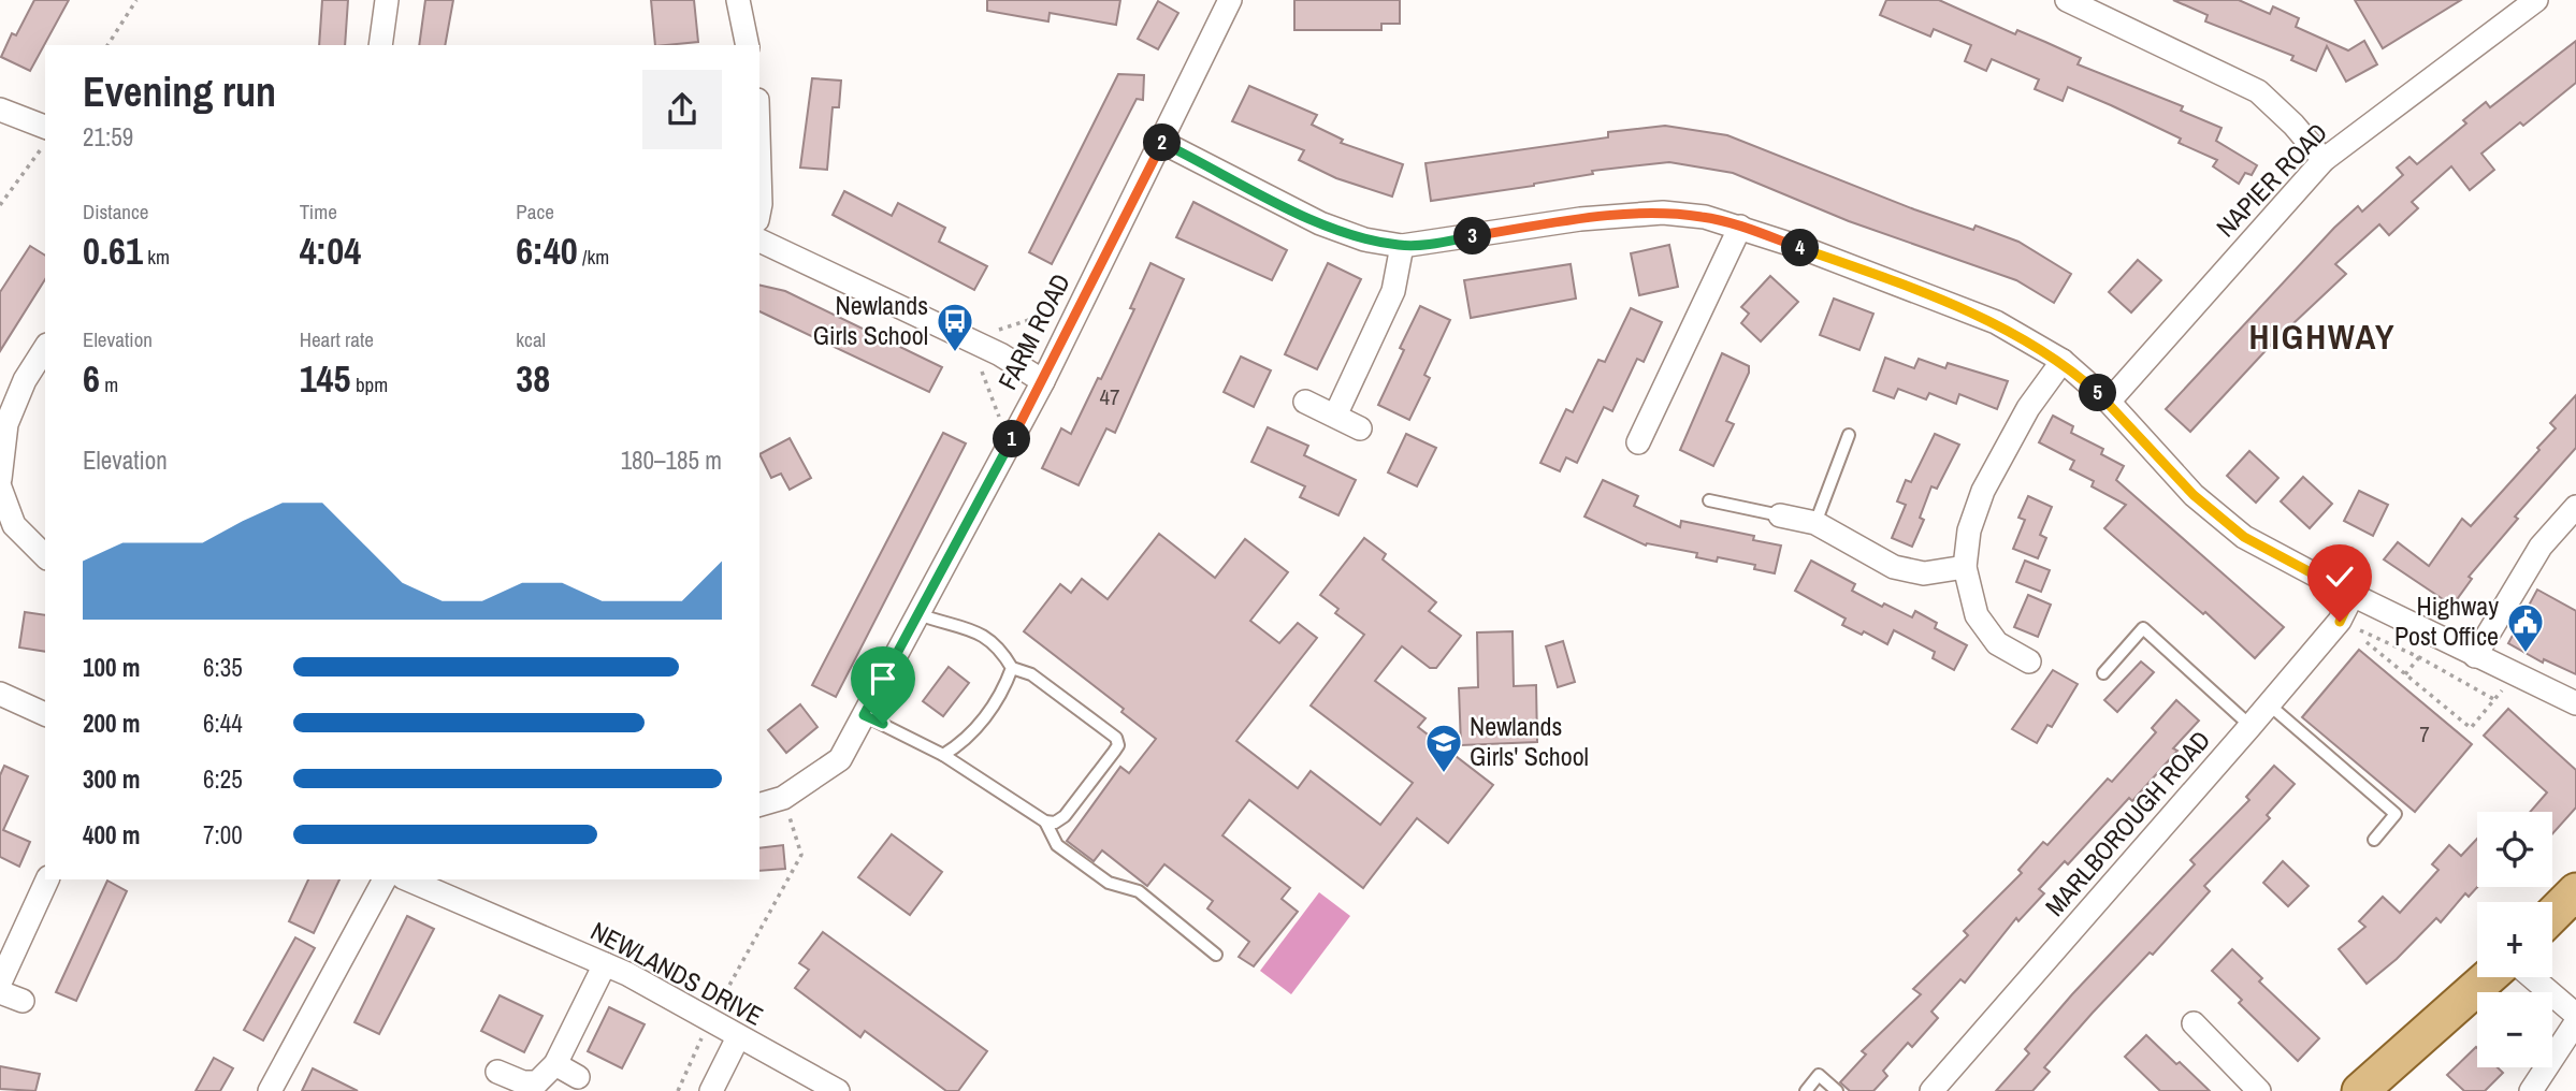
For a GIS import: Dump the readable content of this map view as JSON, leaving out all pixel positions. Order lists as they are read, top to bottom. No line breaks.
{"streets":{"street":["NAPIER ROAD","FARM ROAD","MARLBOROUGH ROAD","NEWLANDS DRIVE"]},"districts":["HIGHWAY"],"places":{"bus stop":["Newlands Girls School"],"public building":["Highway Post Office"],"school or university":["Newlands Girls' School"]},"house_numbers":["47","7"],"page":{"heading":["Evening run","21:59"],"pins":["2","3","4","5","1"],"stats":[["Distance","0.61 km"],["Time","4:04"],["Pace","6:40 /km"],["Elevation","6 m"],["Heart rate","145 bpm"],["kcal","38"]],"chart":["Elevation","180–185 m"],"list":[{"name":"100 m","note":"6:35"},{"name":"200 m","note":"6:44"},{"name":"300 m","note":"6:25"},{"name":"400 m","note":"7:00"}],"map_buttons":["+","−"]}}
